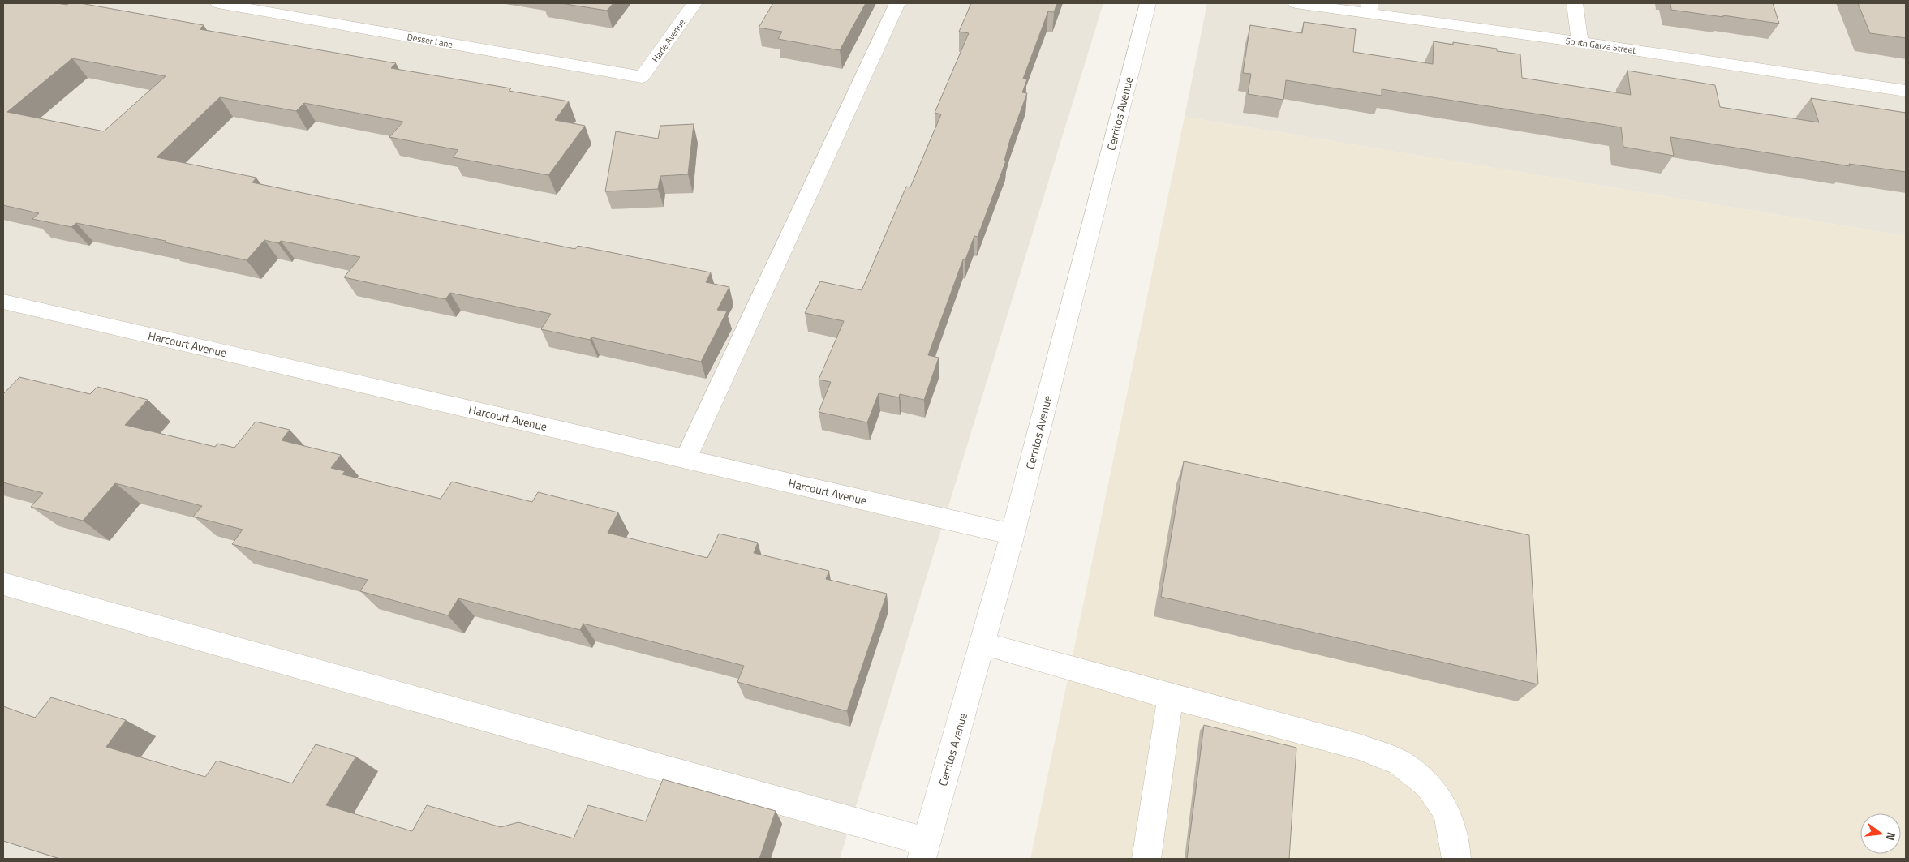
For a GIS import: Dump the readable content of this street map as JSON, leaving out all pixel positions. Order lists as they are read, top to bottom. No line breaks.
{"streets":{"street":["Desser Lane","Harle Avenue","South Garza Street","Cerritos Avenue","Harcourt Avenue"]},"crossings":[["Desser Lane","Harle Avenue"],["Cerritos Avenue","Harcourt Avenue"]],"north":"right"}
